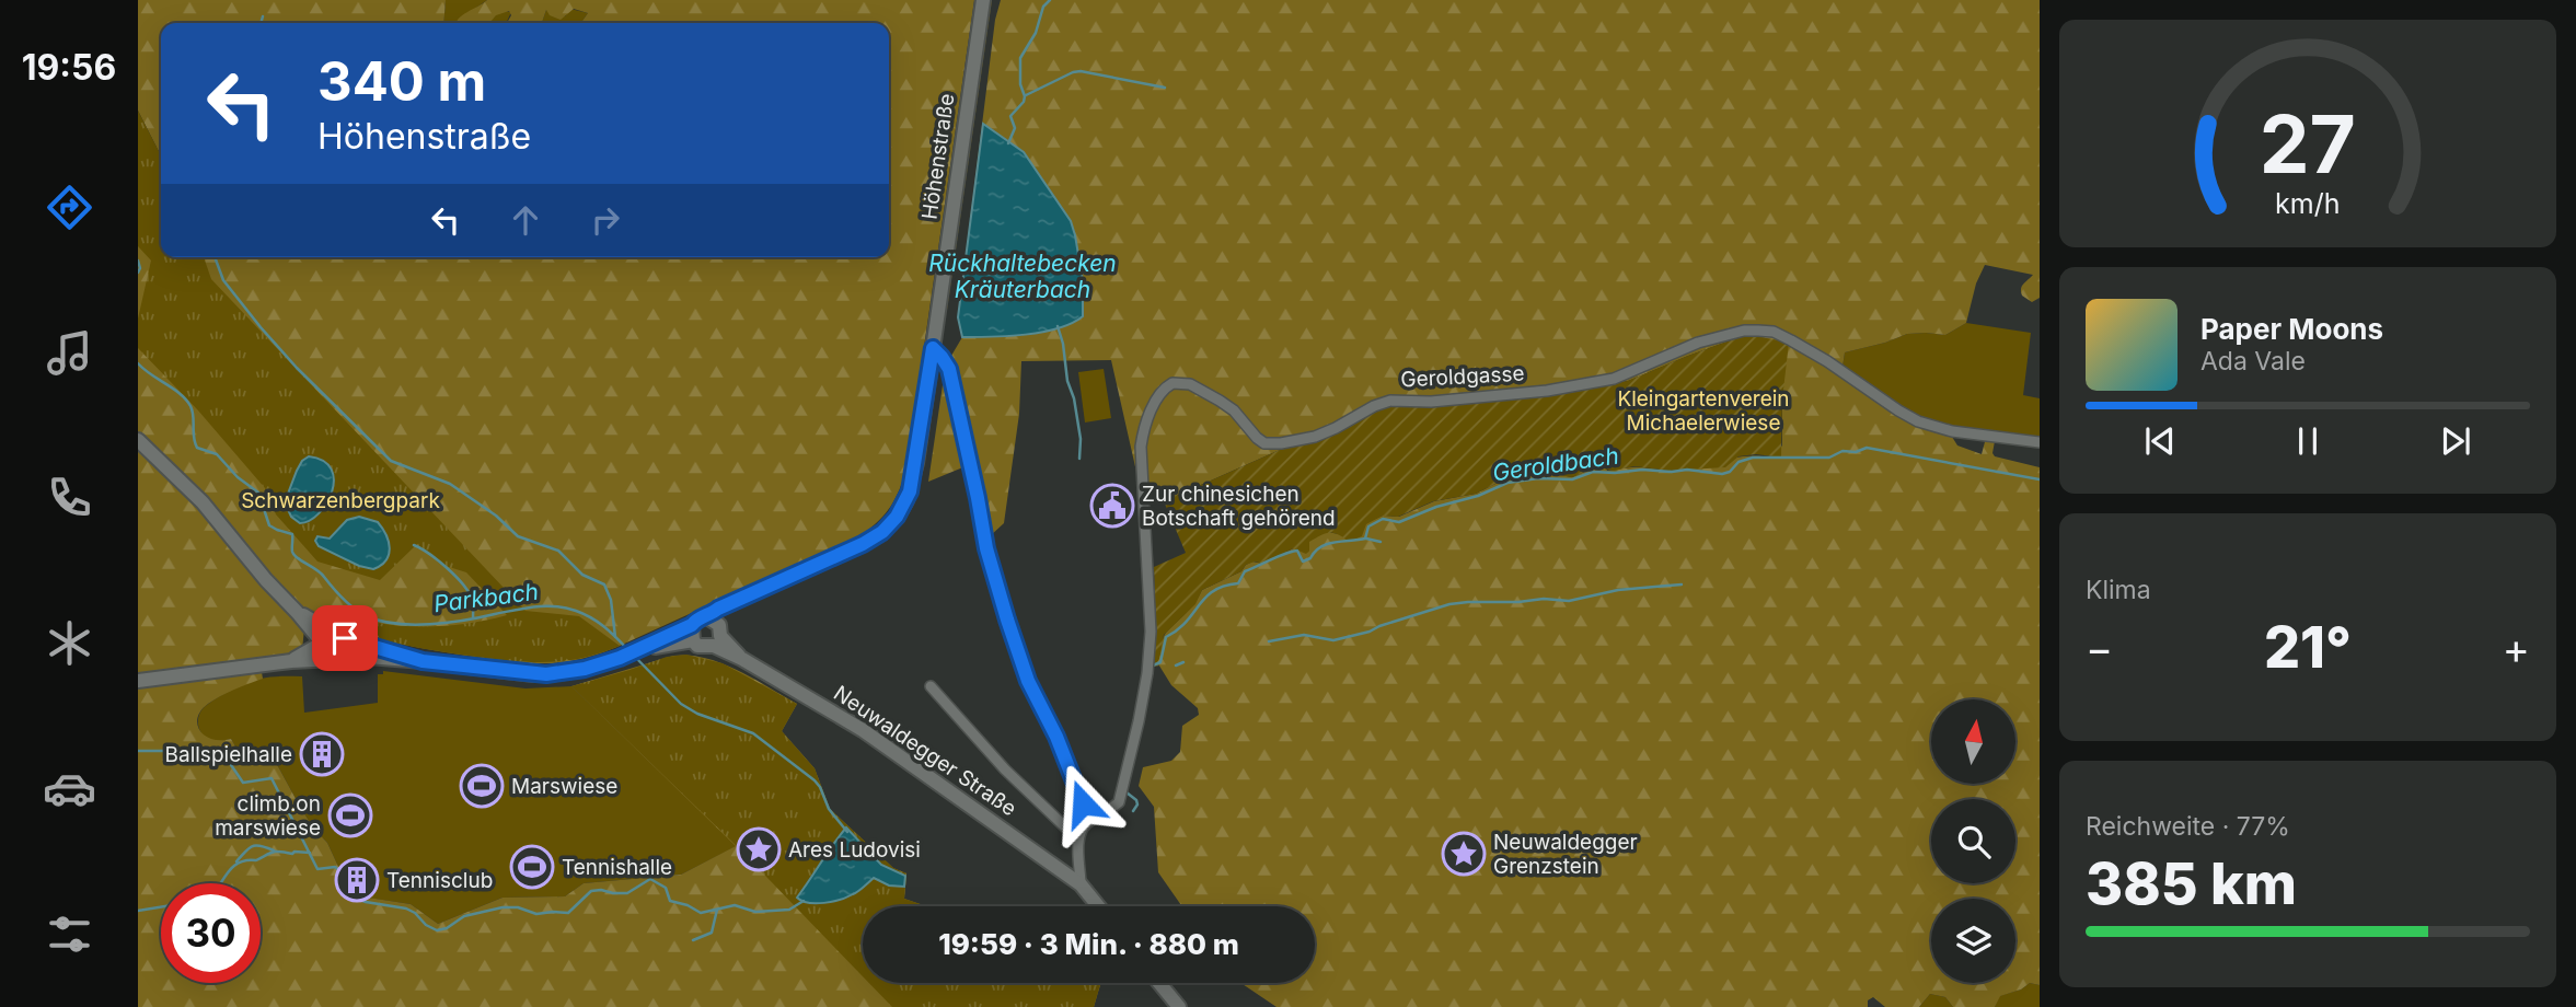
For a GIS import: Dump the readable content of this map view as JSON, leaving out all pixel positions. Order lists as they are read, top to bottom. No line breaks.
{"streets":{"main road":["Höhenstraße","Neuwaldegger Straße"],"street":["Geroldgasse"]},"crossings":[["Höhenstraße","Neuwaldegger Straße"]],"water":["Rückhaltebecken Kräuterbach","Geroldbach","Parkbach"],"parks":["Kleingartenverein Michaelerwiese","Schwarzenbergpark"],"places":{"public building":["Zur chinesichen Botschaft gehörend"],"building":["Ballspielhalle","Tennisclub"],"sports":["Marswiese","climb.on marswiese","Tennishalle"],"place":["Ares Ludovisi","Neuwaldegger Grenzstein"]},"north":"top","page":{"tabs":"19:56","turn":["340 m","Höhenstraße"],"song":["Paper Moons","Ada Vale"],"tile":["Klima",["Reichweite · 77%","385 km"]],"heat":["−","21°","+"],"limit":"30","trip":"19:59 · 3 Min. · 880 m","gauge":["27","km/h"]}}
